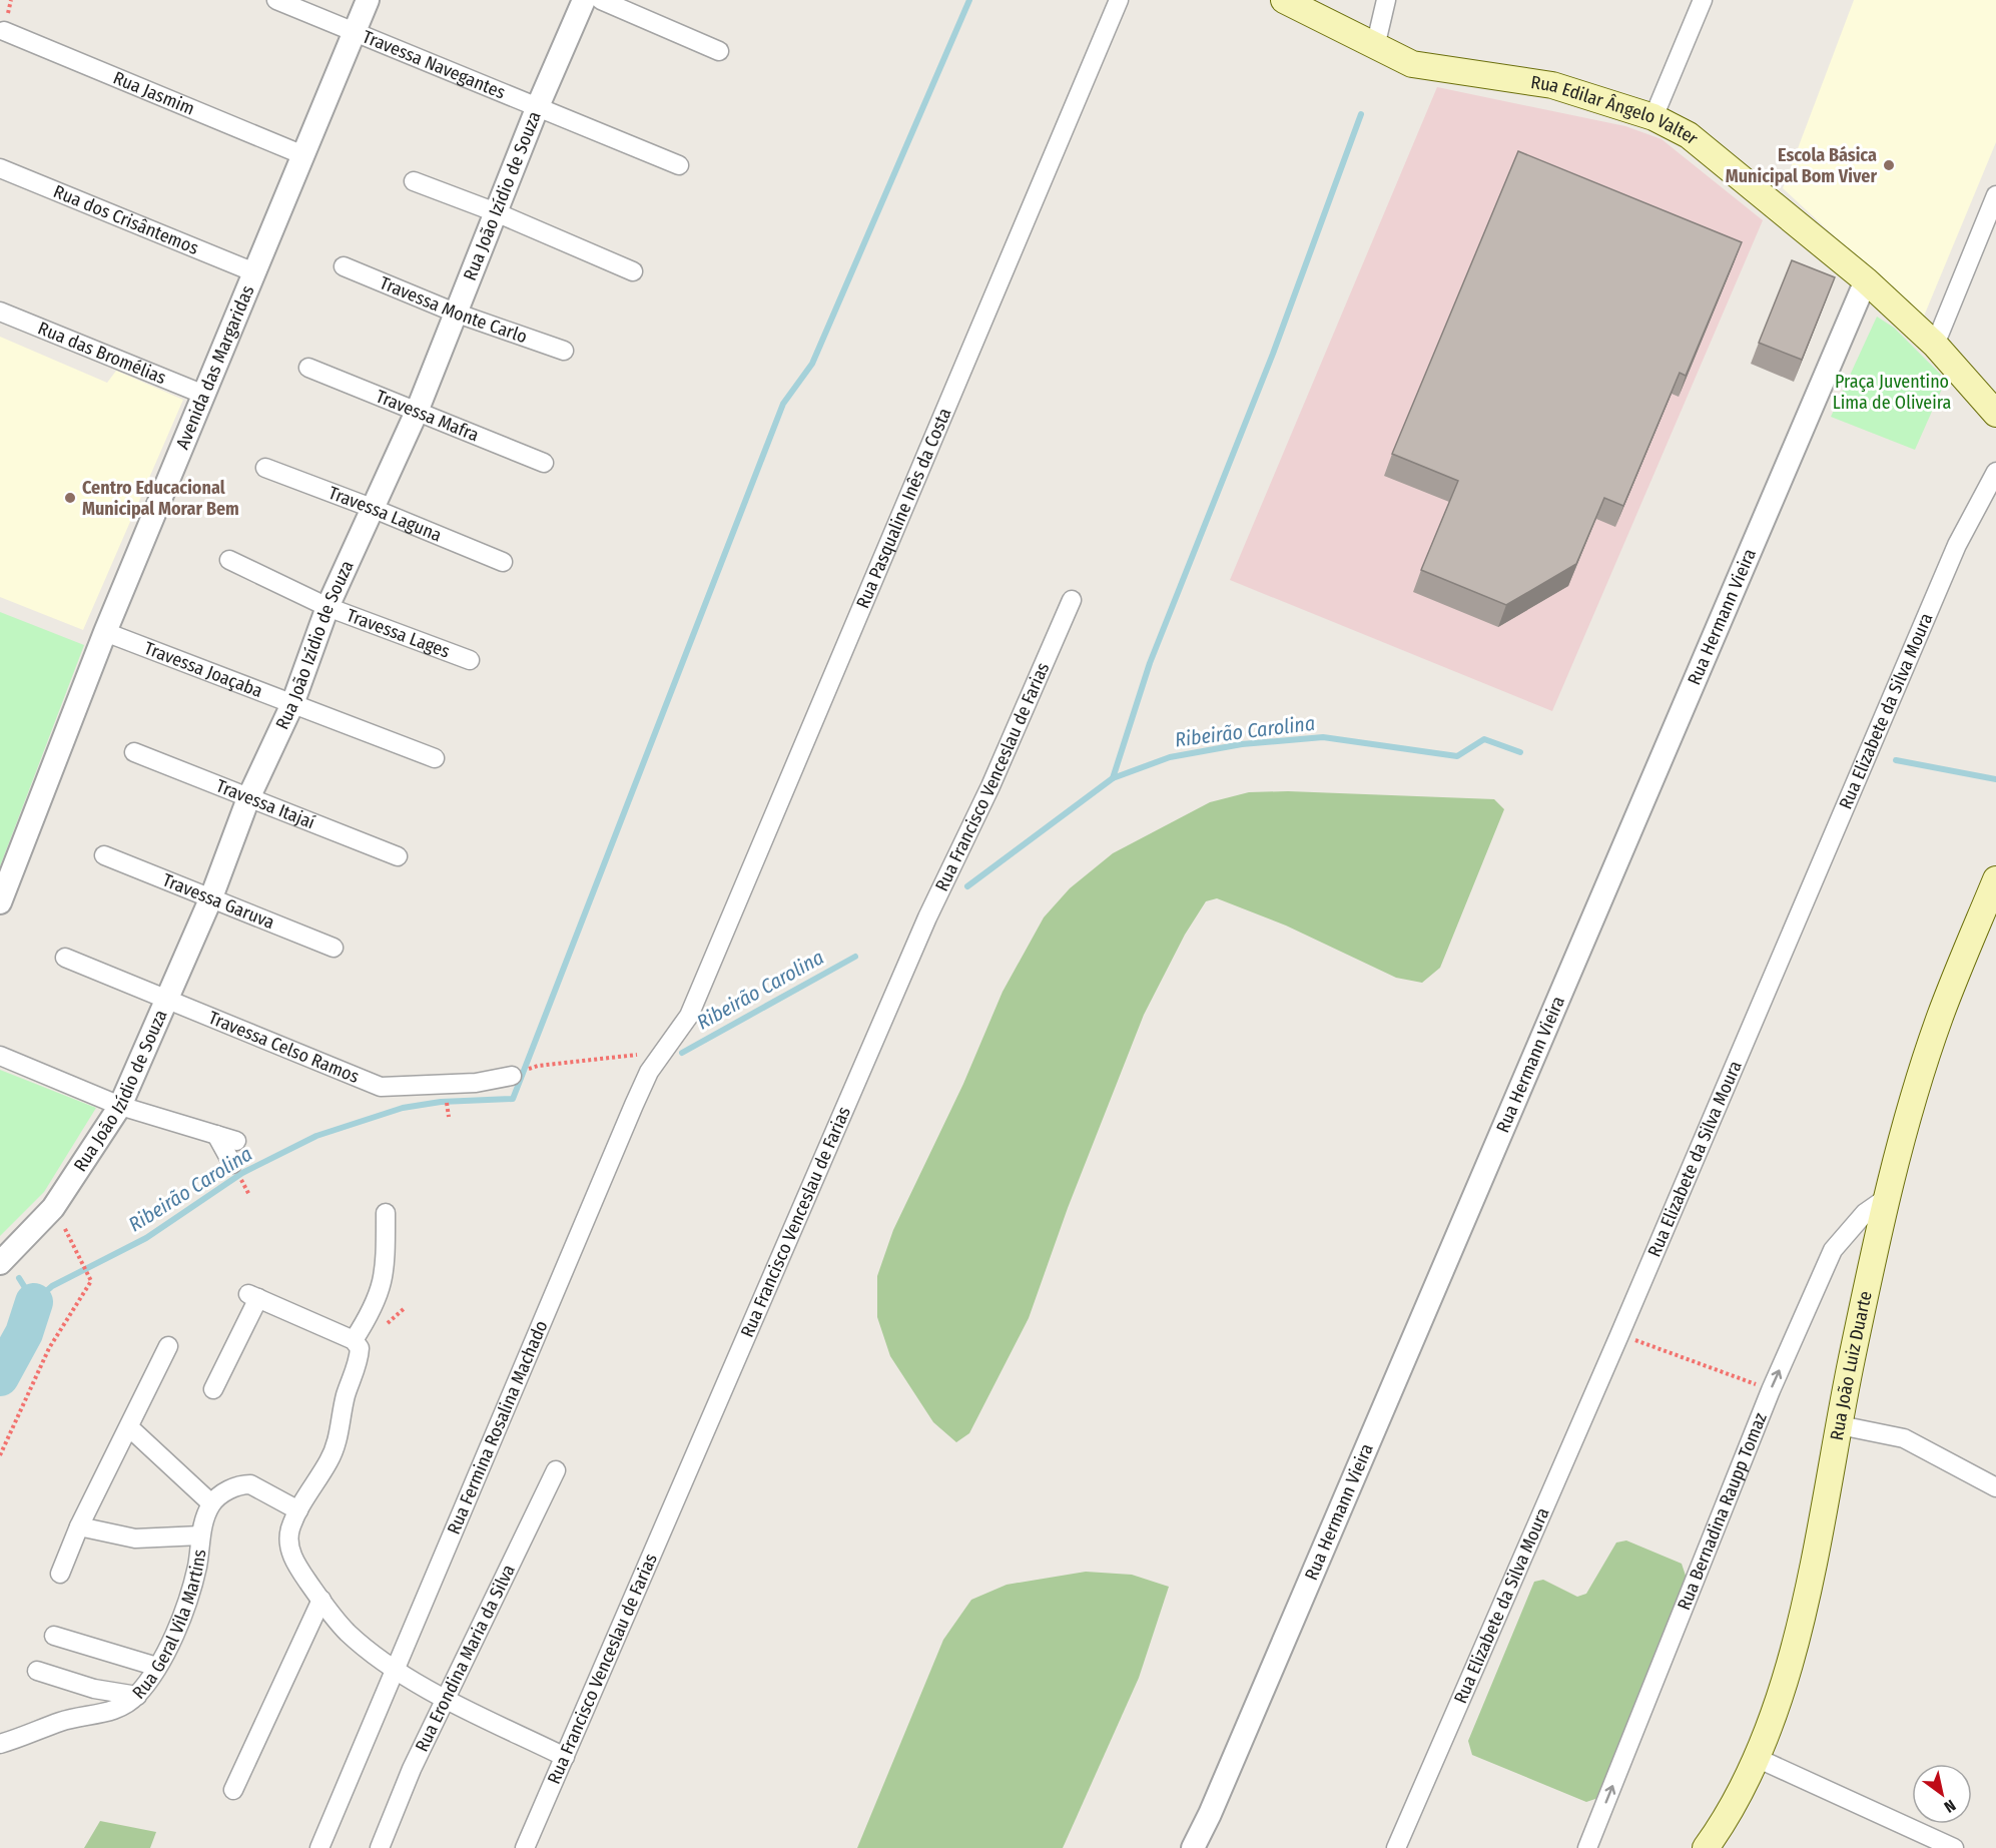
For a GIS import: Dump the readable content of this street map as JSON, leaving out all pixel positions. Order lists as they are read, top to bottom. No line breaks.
{"streets":{"main road":["Rua Edilar Ângelo Valter","Rua João Luiz Duarte"],"street":["Travessa Navegantes","Rua Jasmim","Rua João Izídio de Souza","Rua dos Crisântemos","Travessa Monte Carlo","Rua das Bromélias","Avenida das Margaridas","Travessa Mafra","Rua Pasqualine Inês da Costa","Travessa Laguna","Rua Hermann Vieira","Travessa Lages","Travessa Joaçaba","Rua Elizabete da Silva Moura","Rua Francisco Venceslau de Farias","Travessa Itajaí","Travessa Garuva","Travessa Celso Ramos","Rua Fermina Rosalina Machado","Rua Bernadina Raupp Tomaz","Rua Geral Vila Martins","Rua Erondina Maria da Silva"]},"crossings":[["Travessa Navegantes","Rua João Izídio de Souza"],["Travessa Navegantes","Avenida das Margaridas"],["Rua Jasmim","Avenida das Margaridas"],["Rua Edilar Ângelo Valter","Rua Hermann Vieira"],["Rua João Izídio de Souza","Travessa Monte Carlo"],["Rua João Izídio de Souza","Travessa Mafra"],["Rua João Izídio de Souza","Travessa Laguna"],["Rua João Izídio de Souza","Travessa Lages"],["Rua João Izídio de Souza","Travessa Joaçaba"],["Rua João Izídio de Souza","Travessa Itajaí"],["Rua João Izídio de Souza","Travessa Garuva"],["Rua João Izídio de Souza","Travessa Celso Ramos"],["Rua dos Crisântemos","Avenida das Margaridas"],["Rua das Bromélias","Avenida das Margaridas"],["Avenida das Margaridas","Travessa Joaçaba"],["Rua Pasqualine Inês da Costa","Rua Fermina Rosalina Machado"],["Rua João Luiz Duarte","Rua Bernadina Raupp Tomaz"]],"one_way":["Rua Bernadina Raupp Tomaz"],"water":["Ribeirão Carolina"],"parks":["Praça Juventino Lima de Oliveira"],"places":["Escola Básica Municipal Bom Viver","Centro Educacional Municipal Morar Bem"],"north":"bottom right"}
